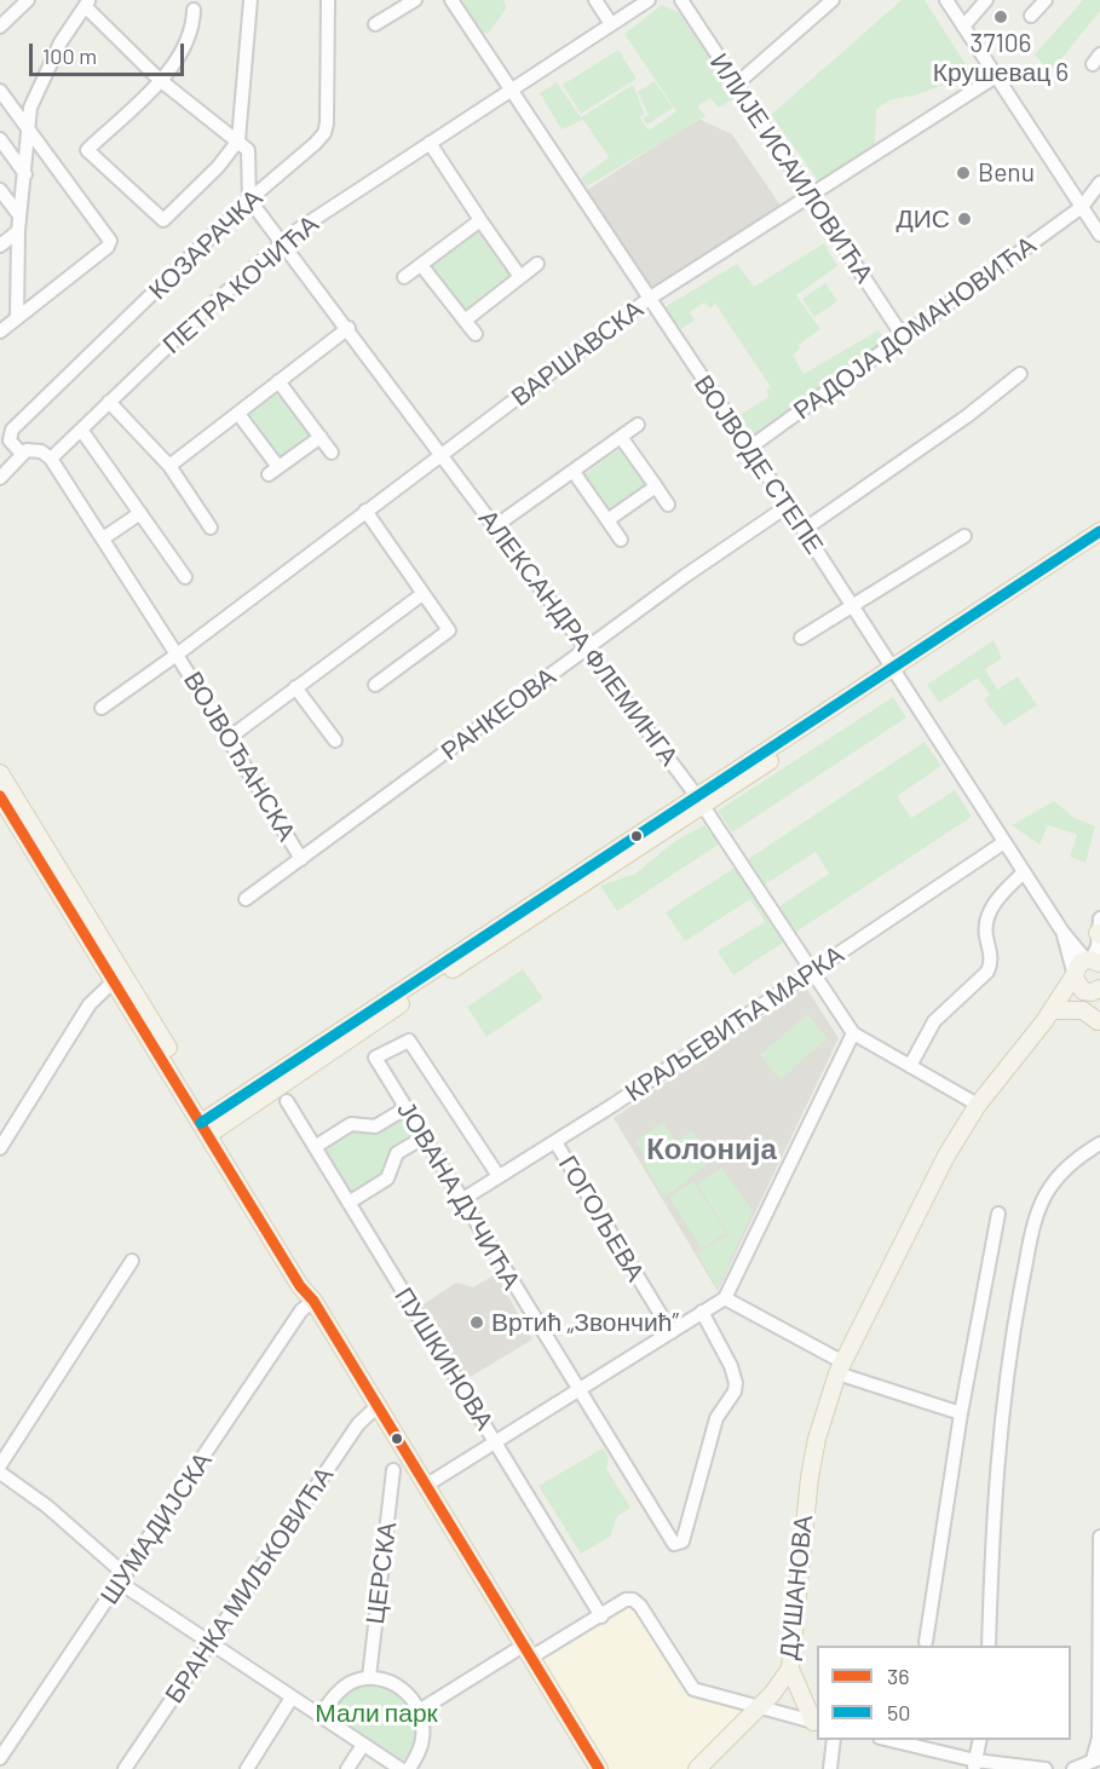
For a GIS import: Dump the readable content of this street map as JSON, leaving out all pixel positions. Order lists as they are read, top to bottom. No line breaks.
{"streets":{"main road":["ДУШАНОВА"],"street":["ИЛИЈЕ ИСАИЛОВИЋА","КОЗАРАЧКА","ПЕТРА КОЧИЋА","РАДОЈА ДОМАНОВИЋА","ВАРШАВСКА","ВОЈВОДЕ СТЕПЕ","АЛЕКСАНДРА ФЛЕМИНГА","РАНКЕОВА","ВОЈВОЂАНСКА","КРАЉЕВИЋА МАРКА","ЈОВАНА ДУЧИЋА","ГОГОЉЕВА","ПУШКИНОВА","ШУМАДИЈСКА","ЦЕРСКА","БРАНКА МИЉКОВИЋА"]},"crossings":[["ИЛИЈЕ ИСАИЛОВИЋА","РАДОЈА ДОМАНОВИЋА"],["ИЛИЈЕ ИСАИЛОВИЋА","ВАРШАВСКА"],["КОЗАРАЧКА","АЛЕКСАНДРА ФЛЕМИНГА"],["ПЕТРА КОЧИЋА","ВОЈВОДЕ СТЕПЕ"],["ПЕТРА КОЧИЋА","АЛЕКСАНДРА ФЛЕМИНГА"],["ПЕТРА КОЧИЋА","ВОЈВОЂАНСКА"],["РАДОЈА ДОМАНОВИЋА","ВОЈВОДЕ СТЕПЕ"],["ВАРШАВСКА","ВОЈВОДЕ СТЕПЕ"],["ВАРШАВСКА","АЛЕКСАНДРА ФЛЕМИНГА"],["ВАРШАВСКА","ВОЈВОЂАНСКА"],["ВОЈВОДЕ СТЕПЕ","РАНКЕОВА"],["ВОЈВОДЕ СТЕПЕ","КРАЉЕВИЋА МАРКА"],["ВОЈВОДЕ СТЕПЕ","ДУШАНОВА"],["АЛЕКСАНДРА ФЛЕМИНГА","РАНКЕОВА"],["АЛЕКСАНДРА ФЛЕМИНГА","КРАЉЕВИЋА МАРКА"],["АЛЕКСАНДРА ФЛЕМИНГА","ДУШАНОВА"],["РАНКЕОВА","ВОЈВОЂАНСКА"],["КРАЉЕВИЋА МАРКА","ЈОВАНА ДУЧИЋА"],["КРАЉЕВИЋА МАРКА","ГОГОЉЕВА"]],"districts":["Колонија"],"parks":["Мали парк"],"places":["37106 Крушевац 6","Benu","ДИС","Вртић „Звончић”"],"lines":["transit line 50","transit line 36"],"legend":["36","50"],"scale_bar":"100 m"}
